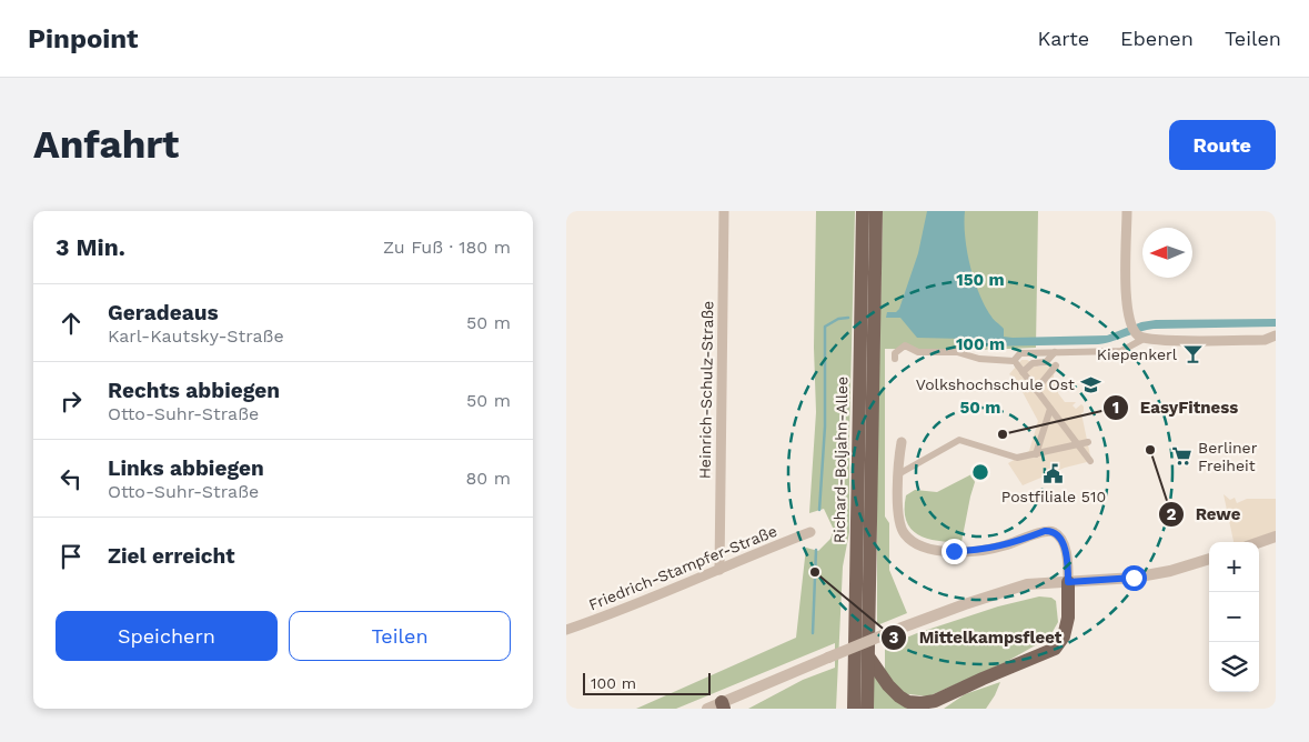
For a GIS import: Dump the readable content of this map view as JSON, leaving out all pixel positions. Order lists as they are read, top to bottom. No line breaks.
{"streets":{"main road":["Richard-Boljahn-Allee"],"street":["Heinrich-Schulz-Straße","Friedrich-Stampfer-Straße"]},"crossings":[["Heinrich-Schulz-Straße","Friedrich-Stampfer-Straße"]],"places":{"bar":["Kiepenkerl"],"school or university":["Volkshochschule Ost"],"other":["EasyFitness","Rewe","Mittelkampsfleet"],"supermarket":["Berliner Freiheit"],"public building":["Postfiliale 510"]},"scale_bar":"100 m","north":"left","page":{"header":"Pinpoint","nav":["Karte","Ebenen","Teilen"],"buttons":["Route",["Speichern","Teilen"]],"title":"Anfahrt","heading":["3 Min.","Zu Fuß · 180 m"],"list":[["Geradeaus","Karl-Kautsky-Straße","50 m"],["Rechts abbiegen","Otto-Suhr-Straße","50 m"],["Links abbiegen","Otto-Suhr-Straße","80 m"],"Ziel erreicht"],"map_buttons":["+","−"],"scale":"100 m"},"rings":["150 m","100 m","50 m"]}
